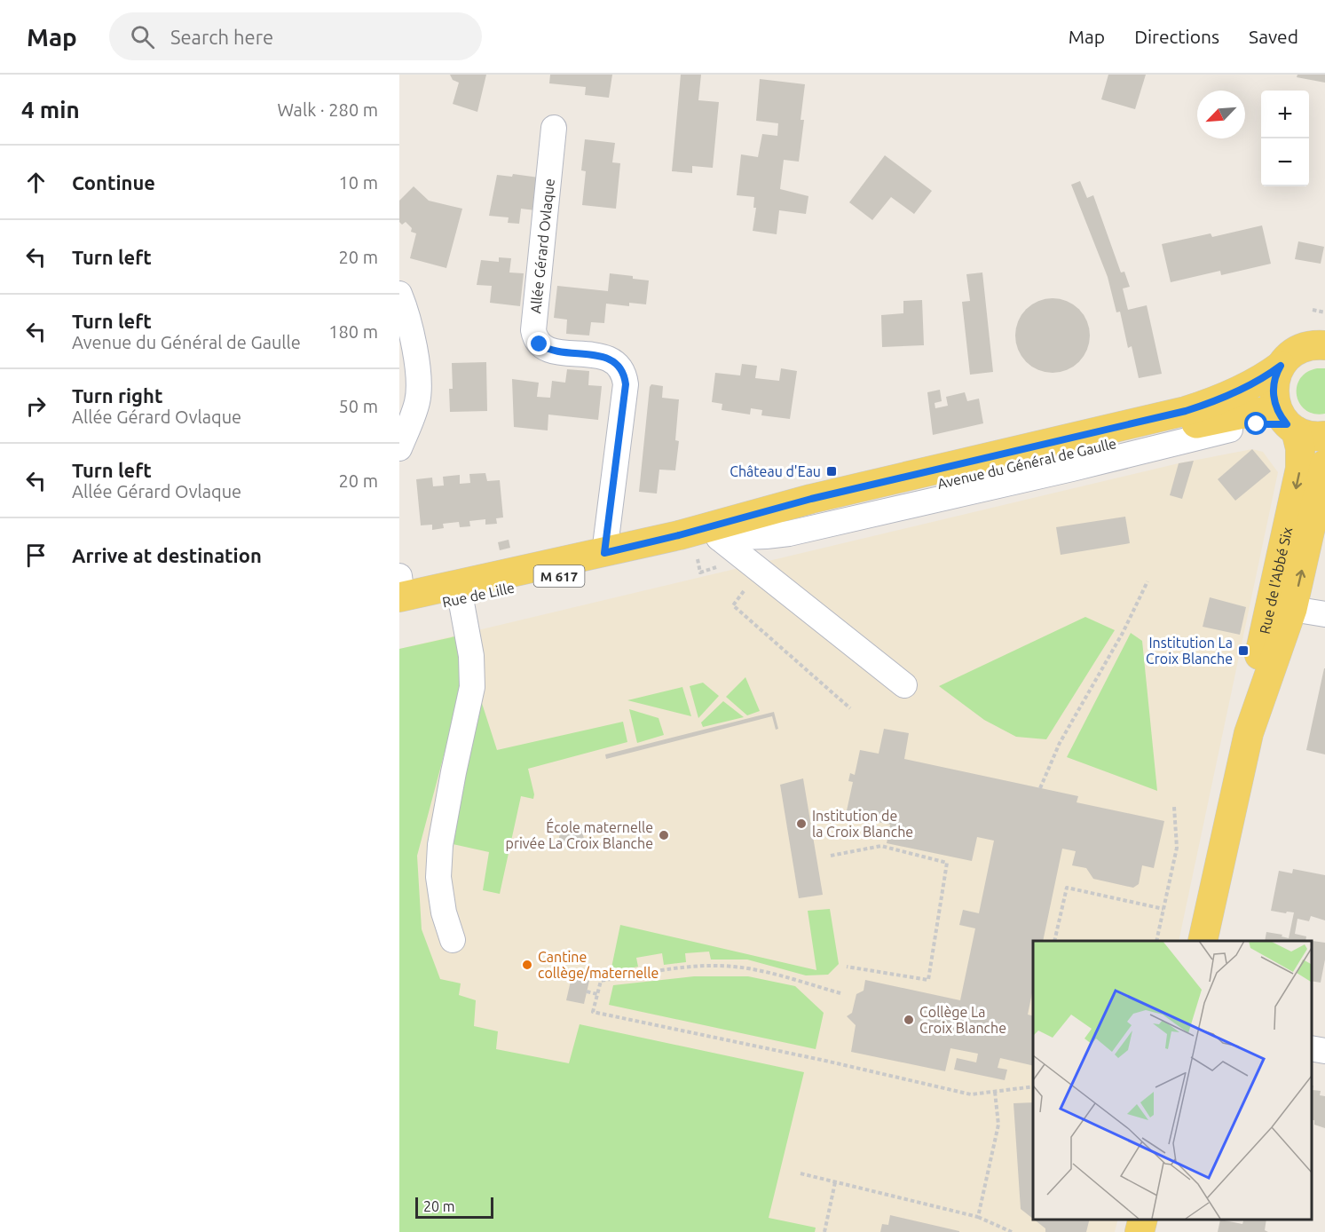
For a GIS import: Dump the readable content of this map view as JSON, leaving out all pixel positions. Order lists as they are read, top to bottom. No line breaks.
{"streets":{"main road":["Avenue du Général de Gaulle","M 617","Rue de l'Abbé Six","Rue de Lille"],"street":["Allée Gérard Ovlaque"]},"crossings":[["Allée Gérard Ovlaque","Avenue du Général de Gaulle"],["Avenue du Général de Gaulle","Rue de l'Abbé Six"],["Avenue du Général de Gaulle","Rue de Lille"]],"places":{"transit":["Château d'Eau","Institution La Croix Blanche"],"other":["Institution de la Croix Blanche","École maternelle privée La Croix Blanche","Cantine collège/maternelle","Collège La Croix Blanche"]},"scale_bar":"20 m","north":"bottom left","page":{"header":"Map","search":"Search here","nav":["Map","Directions","Saved"],"heading":["4 min","Walk · 280 m"],"map_buttons":["+","−"],"list":[["Continue","10 m"],["Turn left","20 m"],["Turn left","Avenue du Général de Gaulle","180 m"],["Turn right","Allée Gérard Ovlaque","50 m"],["Turn left","Allée Gérard Ovlaque","20 m"],"Arrive at destination"],"scale":"20 m"}}
